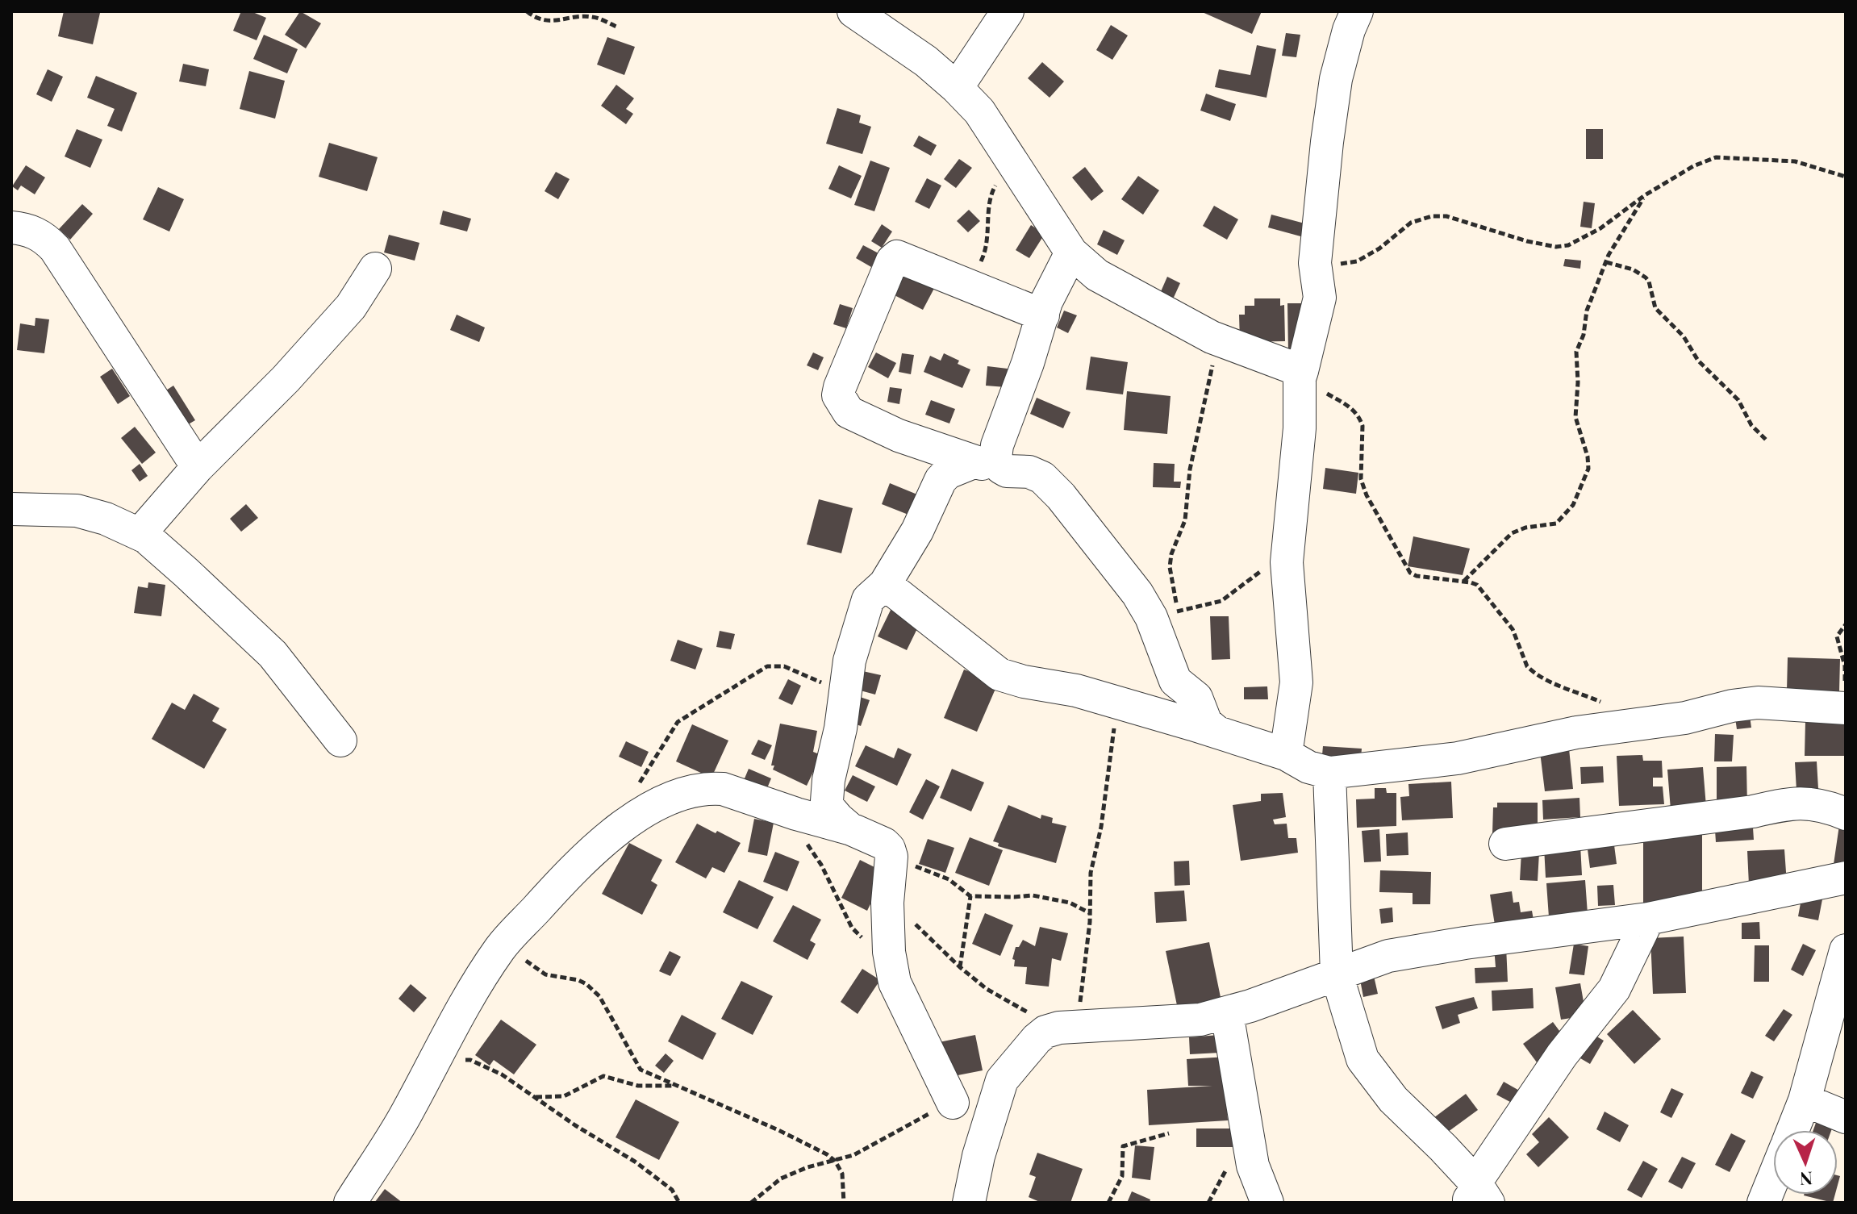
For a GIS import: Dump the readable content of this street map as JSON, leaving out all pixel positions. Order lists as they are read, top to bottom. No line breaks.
{"north":"bottom"}
